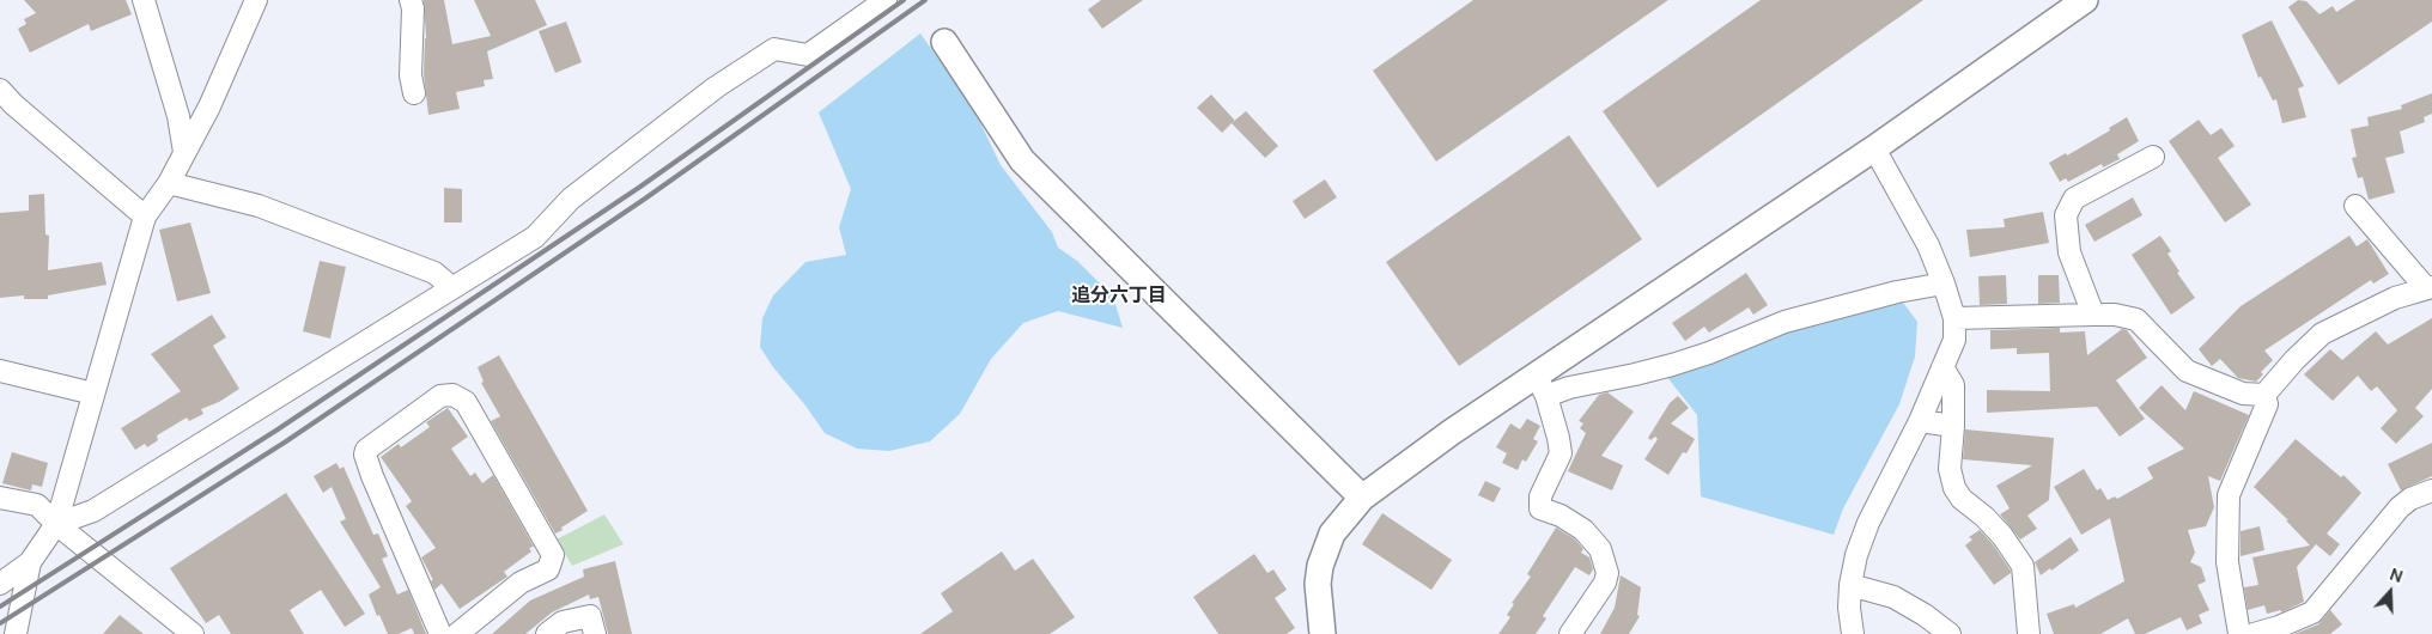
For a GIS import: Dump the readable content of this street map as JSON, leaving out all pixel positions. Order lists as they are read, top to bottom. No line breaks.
{"districts":["追分六丁目"],"north":"top"}
